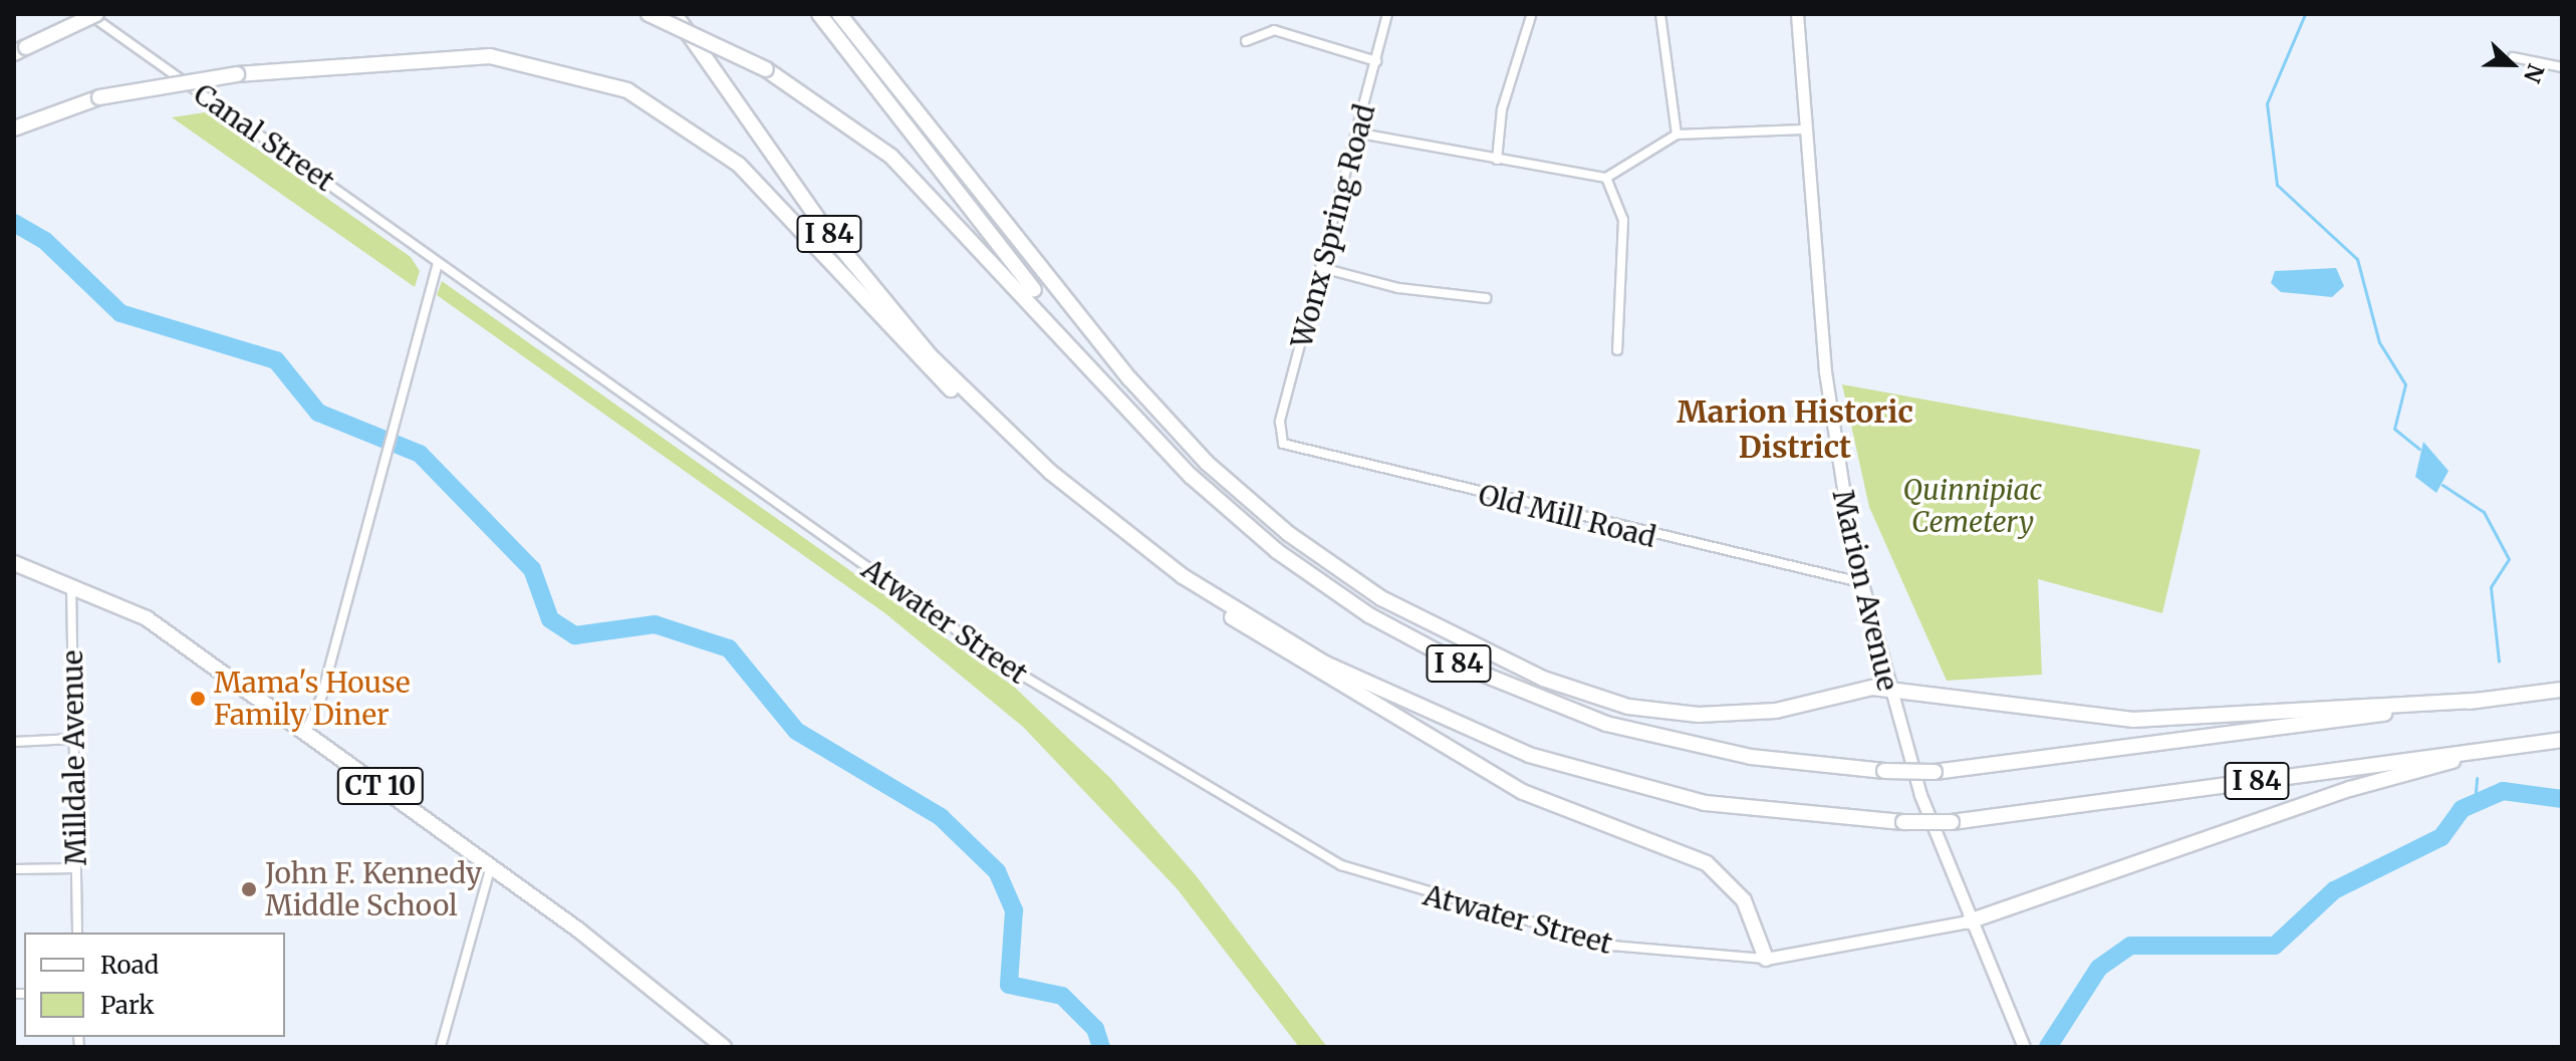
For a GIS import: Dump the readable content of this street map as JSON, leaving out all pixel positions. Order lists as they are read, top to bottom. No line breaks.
{"streets":{"highway":["I 84","CT 10"],"main road":["Marion Avenue","Atwater Street"],"street":["Canal Street","Wonx Spring Road","Old Mill Road","Milldale Avenue"]},"crossings":[["Canal Street","Atwater Street"],["Wonx Spring Road","Old Mill Road"],["Old Mill Road","Marion Avenue"],["Marion Avenue","Atwater Street"],["Milldale Avenue","CT 10"]],"districts":["Marion Historic District"],"parks":["Quinnipiac Cemetery"],"places":["Mama's House Family Diner","John F. Kennedy Middle School"],"legend":["Road","Park"],"north":"right"}
